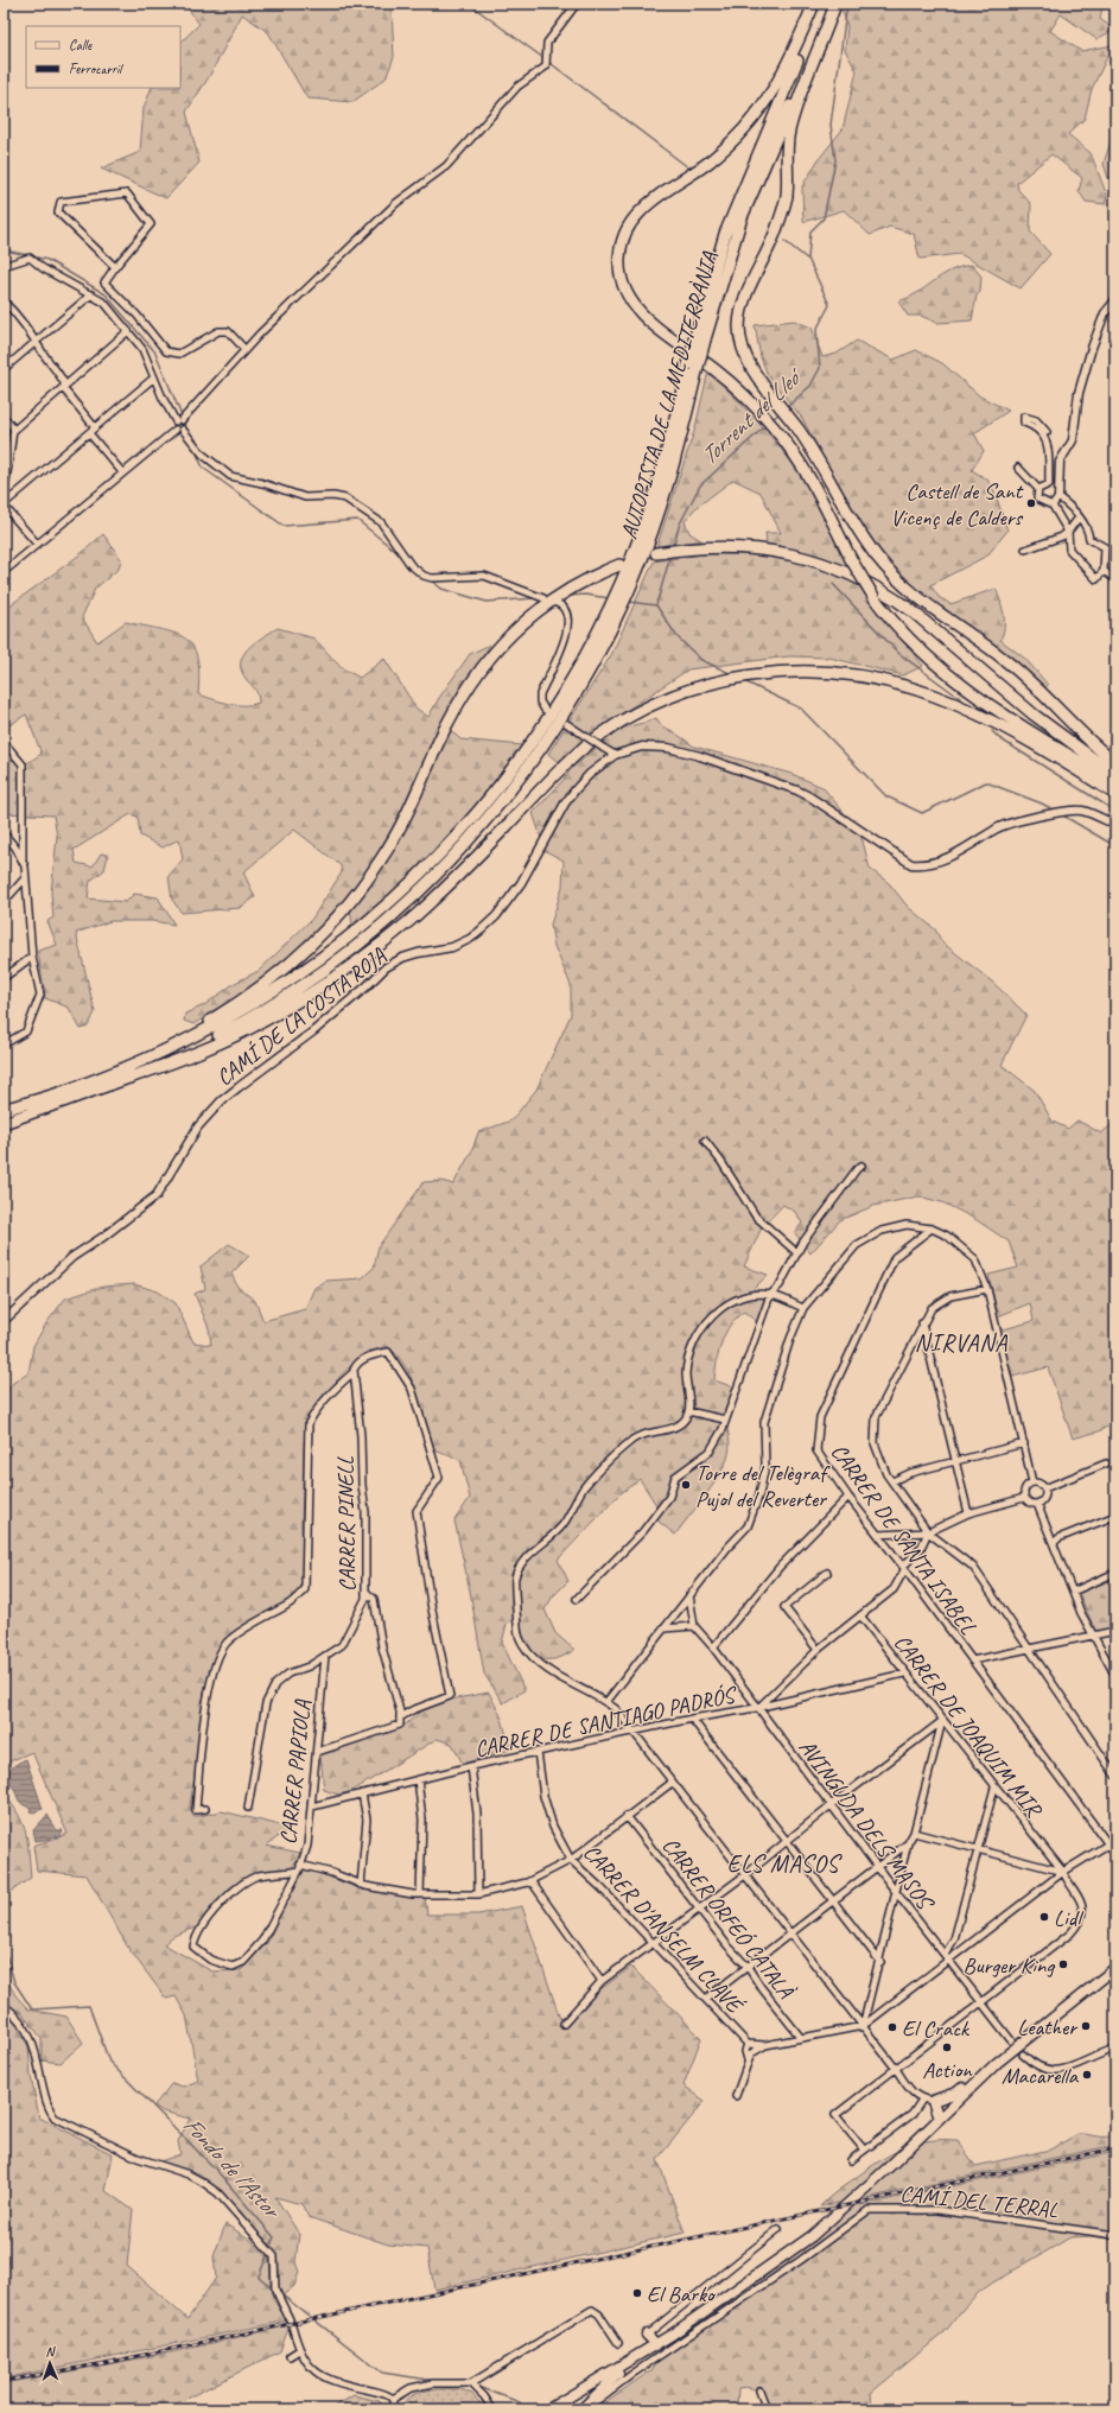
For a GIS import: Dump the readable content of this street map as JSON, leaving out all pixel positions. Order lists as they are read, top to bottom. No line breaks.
{"streets":{"highway":["AUTOPISTA DE LA MEDITERRÀNIA"],"street":["CAMÍ DE LA COSTA ROJA","CARRER PINELL","CARRER DE SANTA ISABEL","CARRER DE SANTIAGO PADRÓS","CARRER DE JOAQUIM MIR","CARRER PAPIOLA","AVINGUDA DELS MASOS","CARRER ORFEÓ CATALÀ","CARRER D'ANSELM CLAVÉ","CAMÍ DEL TERRAL"]},"crossings":[["CARRER PINELL","CARRER PAPIOLA"],["CARRER DE SANTIAGO PADRÓS","CARRER DE JOAQUIM MIR"],["CARRER DE SANTIAGO PADRÓS","CARRER PAPIOLA"],["CARRER DE SANTIAGO PADRÓS","AVINGUDA DELS MASOS"],["CARRER DE SANTIAGO PADRÓS","CARRER D'ANSELM CLAVÉ"],["CARRER DE JOAQUIM MIR","AVINGUDA DELS MASOS"]],"districts":["NIRVANA","ELS MASOS"],"water":["Torrent del Lleó","Fondo de l'Astor"],"places":["Castell de Sant Vicenç de Calders","Torre del Telègraf Pujol del Reverter","Lidl","Burger King","Leather","El Crack","Action","Macarella","El Barko"],"legend":["Calle","Ferrocarril"],"north":"top"}
